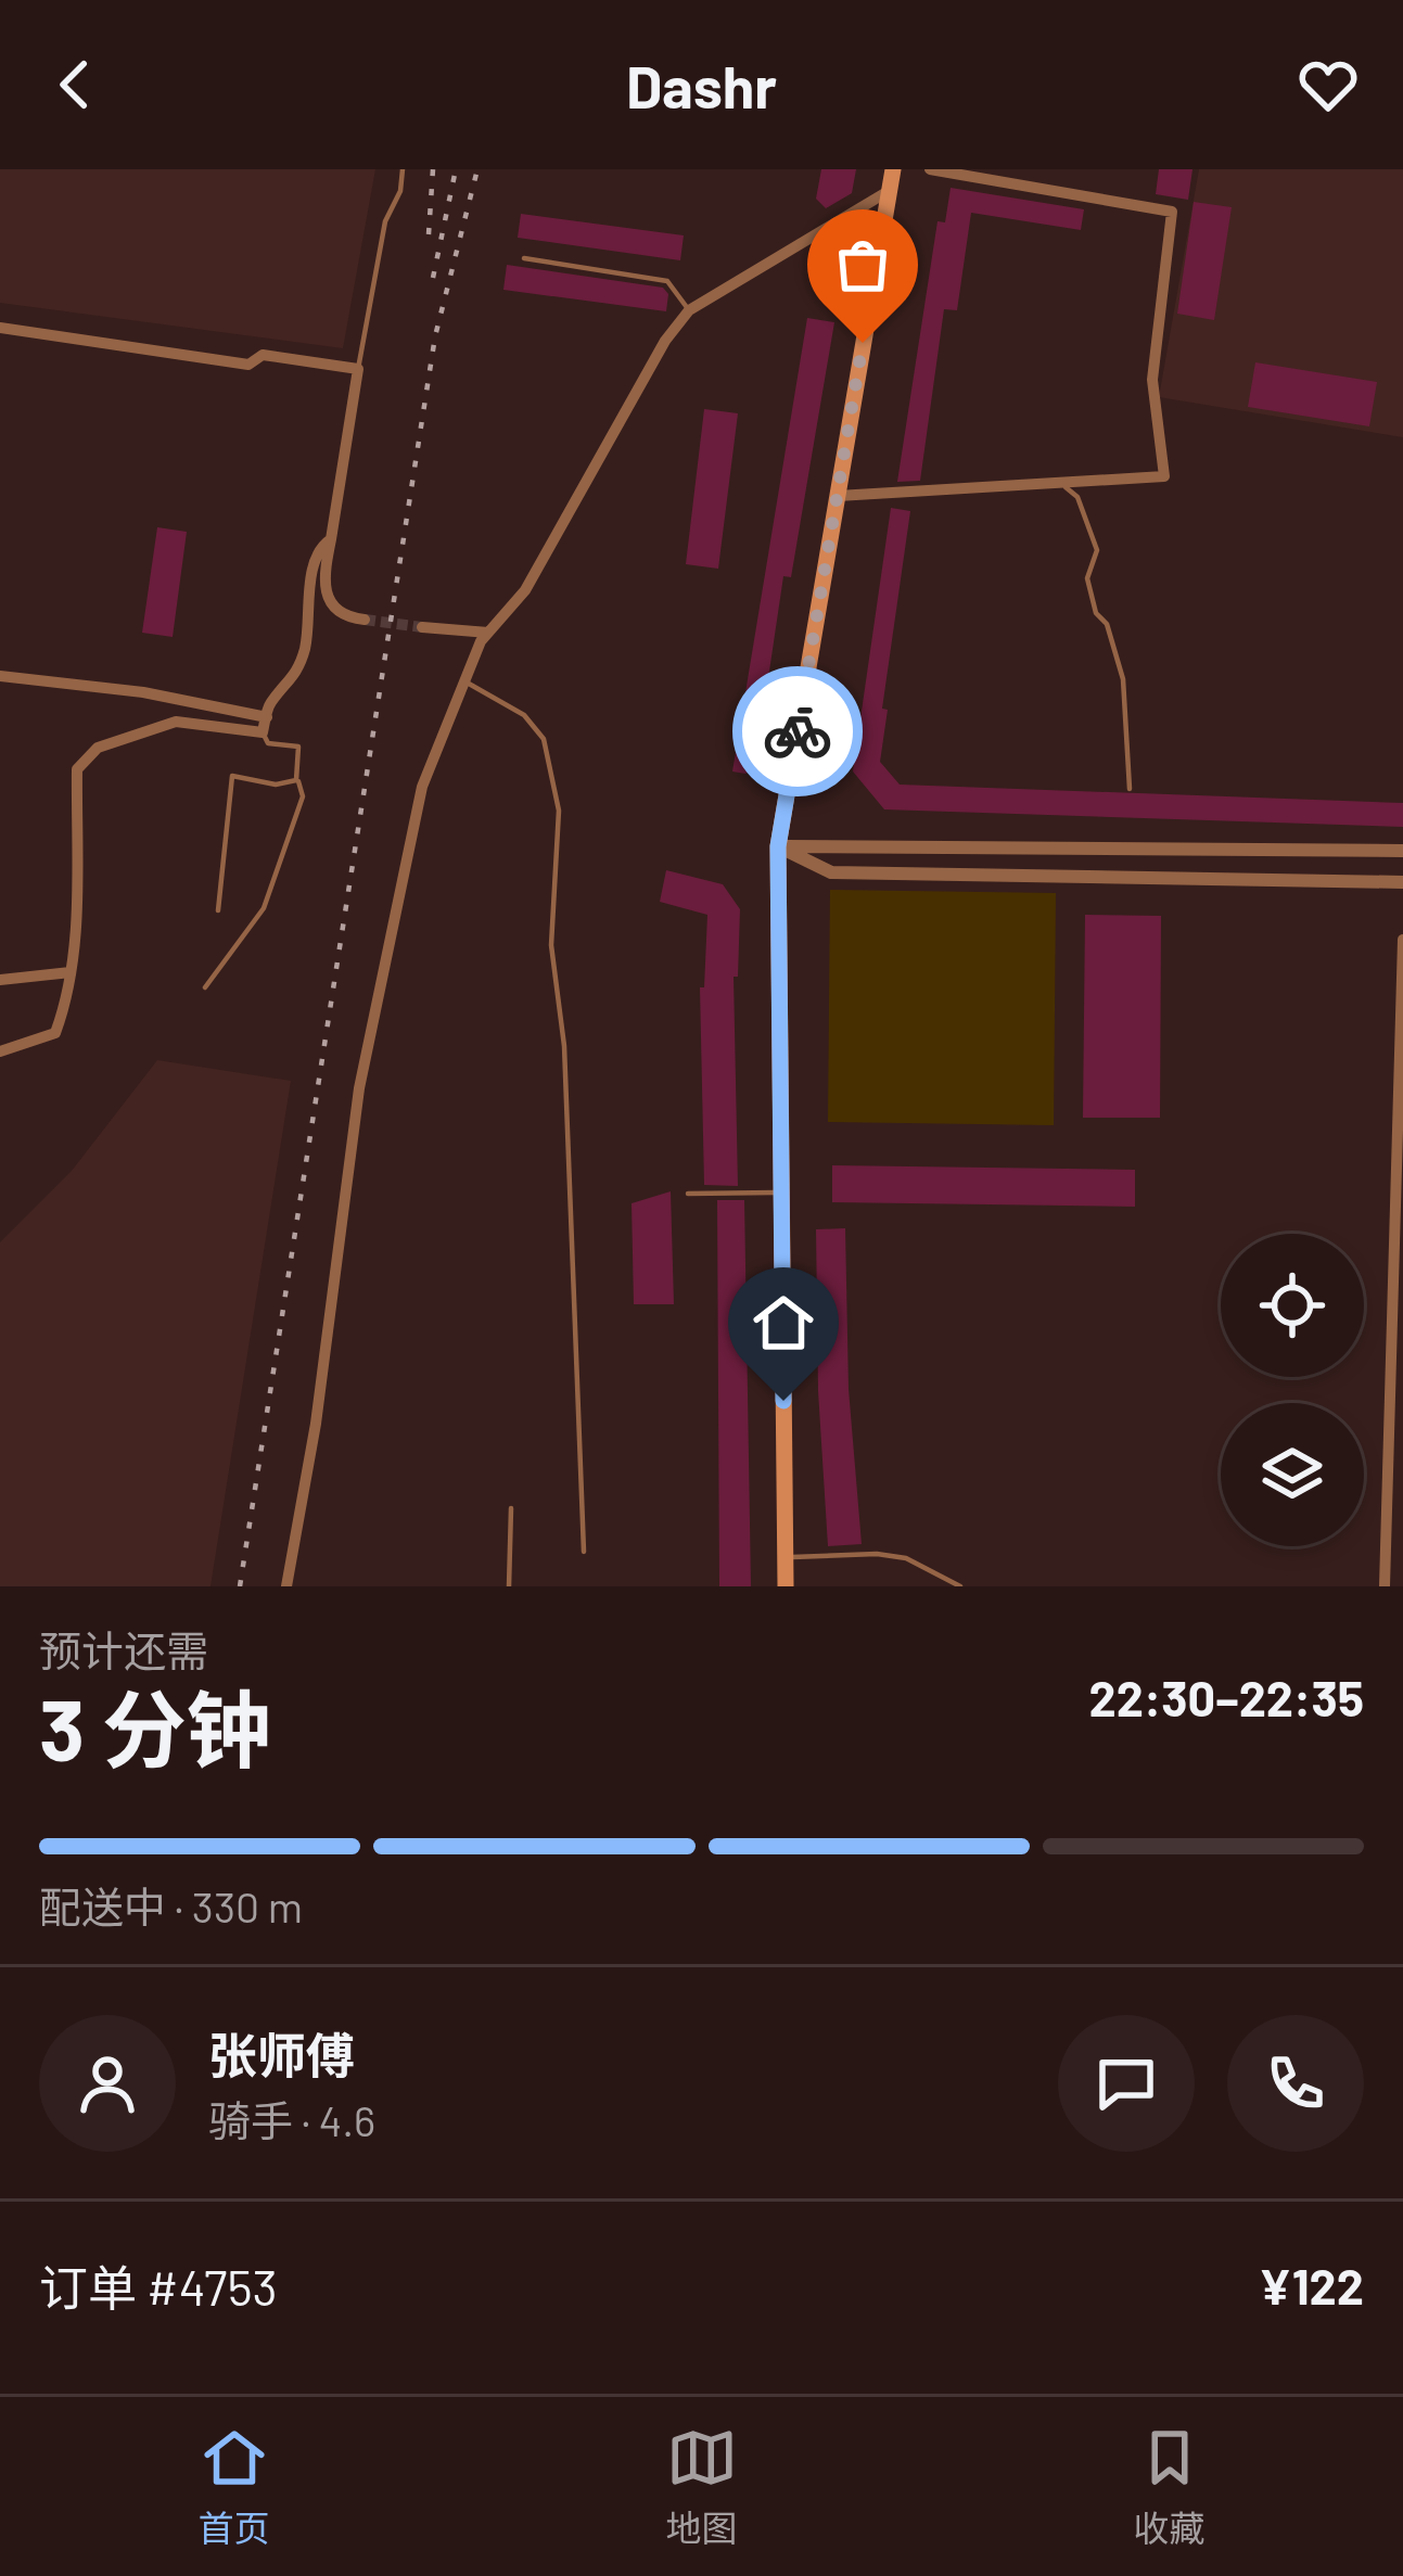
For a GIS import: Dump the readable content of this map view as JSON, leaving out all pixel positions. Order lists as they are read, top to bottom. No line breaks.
{"page":{"header":"Dashr","heading":["3 分钟","预计还需","22:30–22:35"],"panel":["张师傅","骑手 · 4.6","订单 #4753","¥122"],"bar":"配送中 · 330 m","tabs":["首页","地图","收藏"]}}
